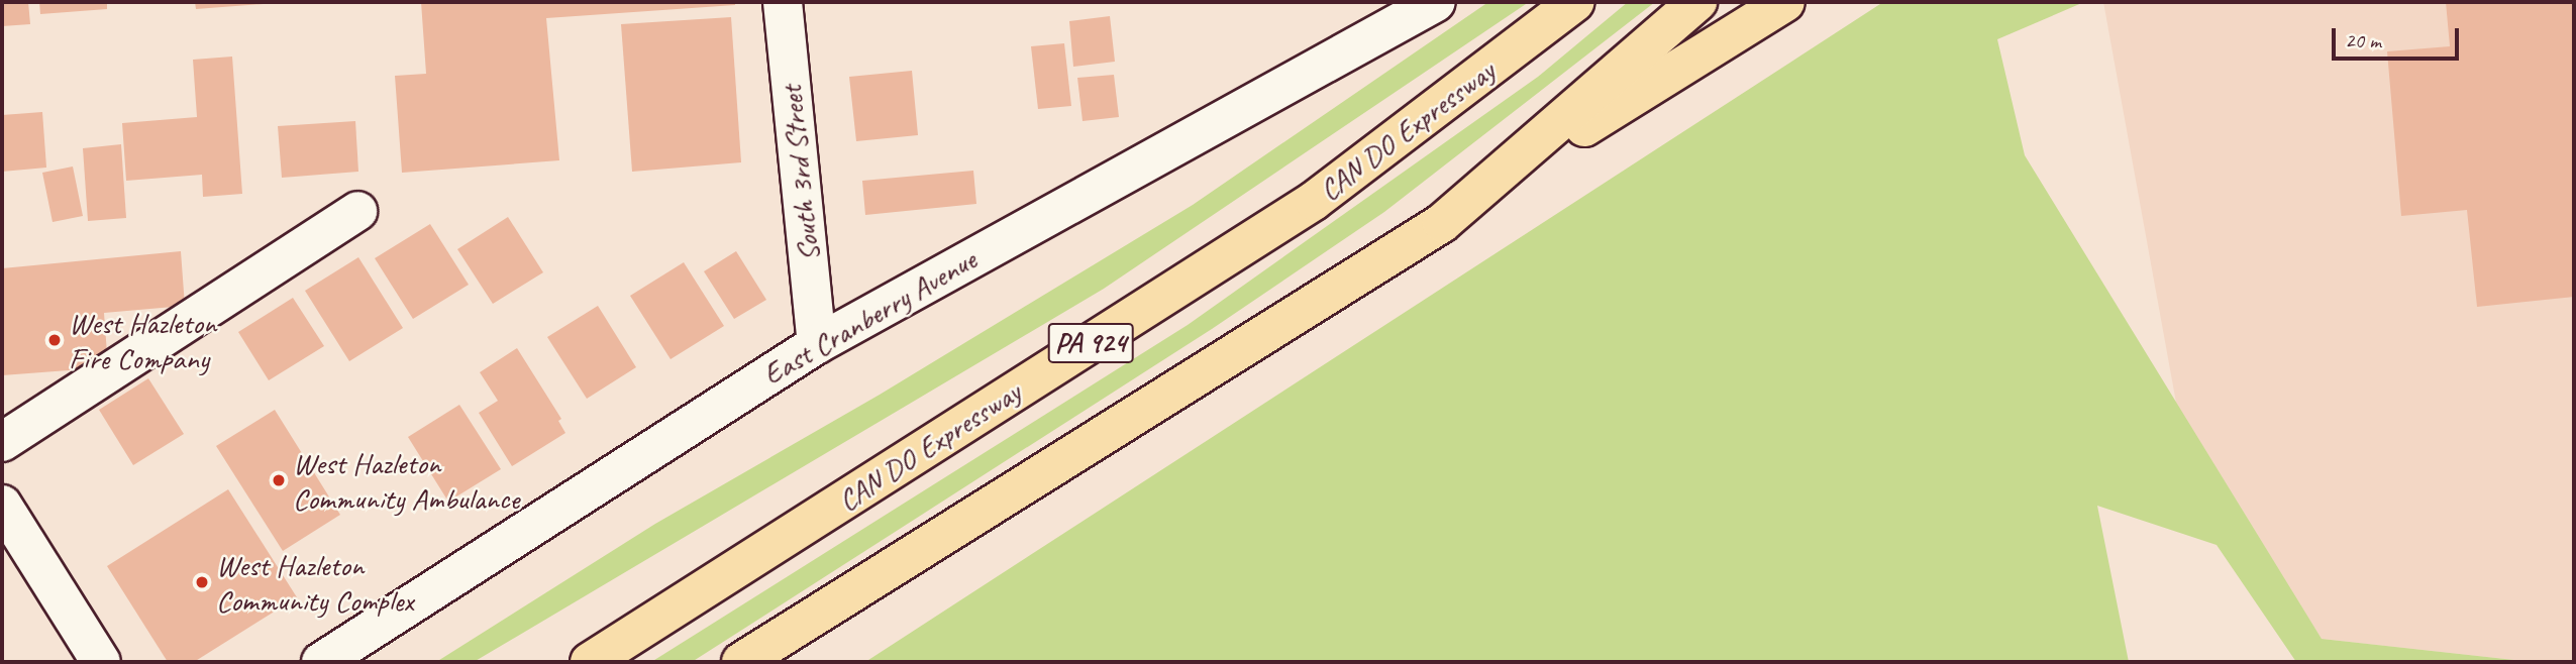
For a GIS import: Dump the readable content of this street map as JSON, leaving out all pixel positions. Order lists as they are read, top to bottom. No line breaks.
{"streets":{"main road":["CAN DO Expressway","PA 924"],"street":["South 3rd Street","East Cranberry Avenue"]},"crossings":[["South 3rd Street","East Cranberry Avenue"]],"places":["West Hazleton Fire Company","West Hazleton Community Ambulance","West Hazleton Community Complex"],"scale_bar":"20 m"}
